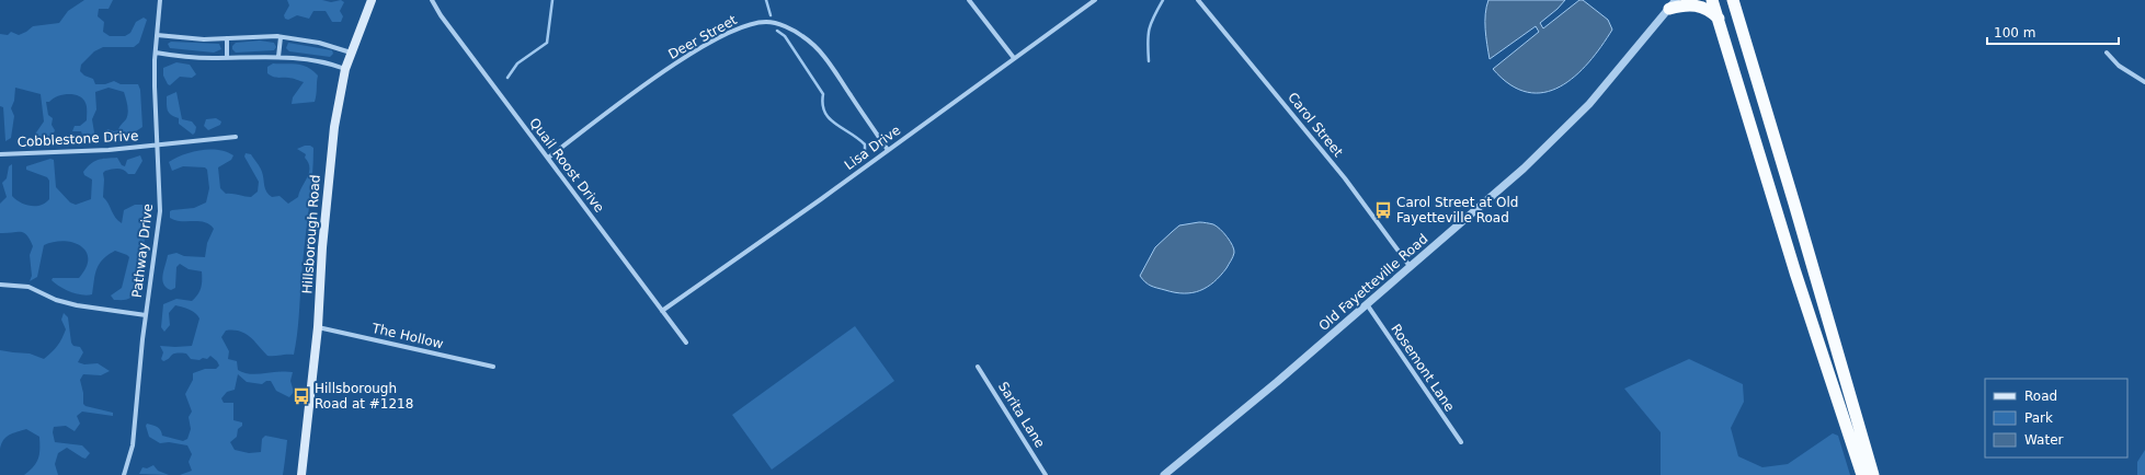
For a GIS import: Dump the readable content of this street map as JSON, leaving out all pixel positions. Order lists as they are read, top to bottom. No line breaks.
{"streets":{"main road":["Hillsborough Road"],"street":["Deer Street","Carol Street","Cobblestone Drive","Lisa Drive","Quail Roost Drive","Pathway Drive","Old Fayetteville Road","The Hollow","Rosemont Lane","Sarita Lane"]},"crossings":[["Deer Street","Lisa Drive"],["Deer Street","Quail Roost Drive"],["Carol Street","Old Fayetteville Road"],["Cobblestone Drive","Pathway Drive"],["Lisa Drive","Quail Roost Drive"],["Hillsborough Road","The Hollow"],["Old Fayetteville Road","Rosemont Lane"]],"places":{"bus stop":["Carol Street at Old Fayetteville Road","Hillsborough Road at #1218"]},"legend":["Road","Park","Water"],"scale_bar":"100 m"}
